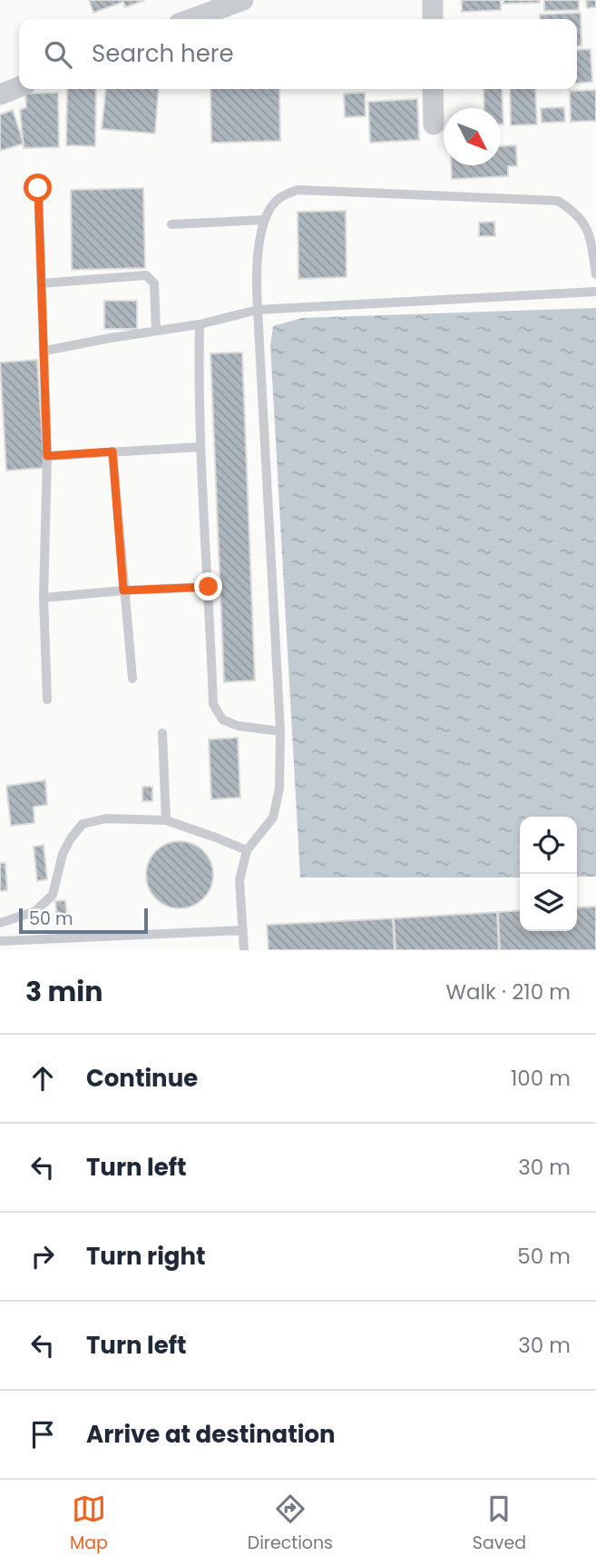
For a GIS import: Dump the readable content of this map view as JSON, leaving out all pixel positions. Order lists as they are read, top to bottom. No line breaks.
{"scale_bar":"50 m","north":"bottom right","page":{"search":"Search here","scale":"50 m","heading":["3 min","Walk · 210 m"],"list":[["Continue","100 m"],["Turn left","30 m"],["Turn right","50 m"],["Turn left","30 m"],"Arrive at destination"],"nav":["Map","Directions","Saved"]}}
